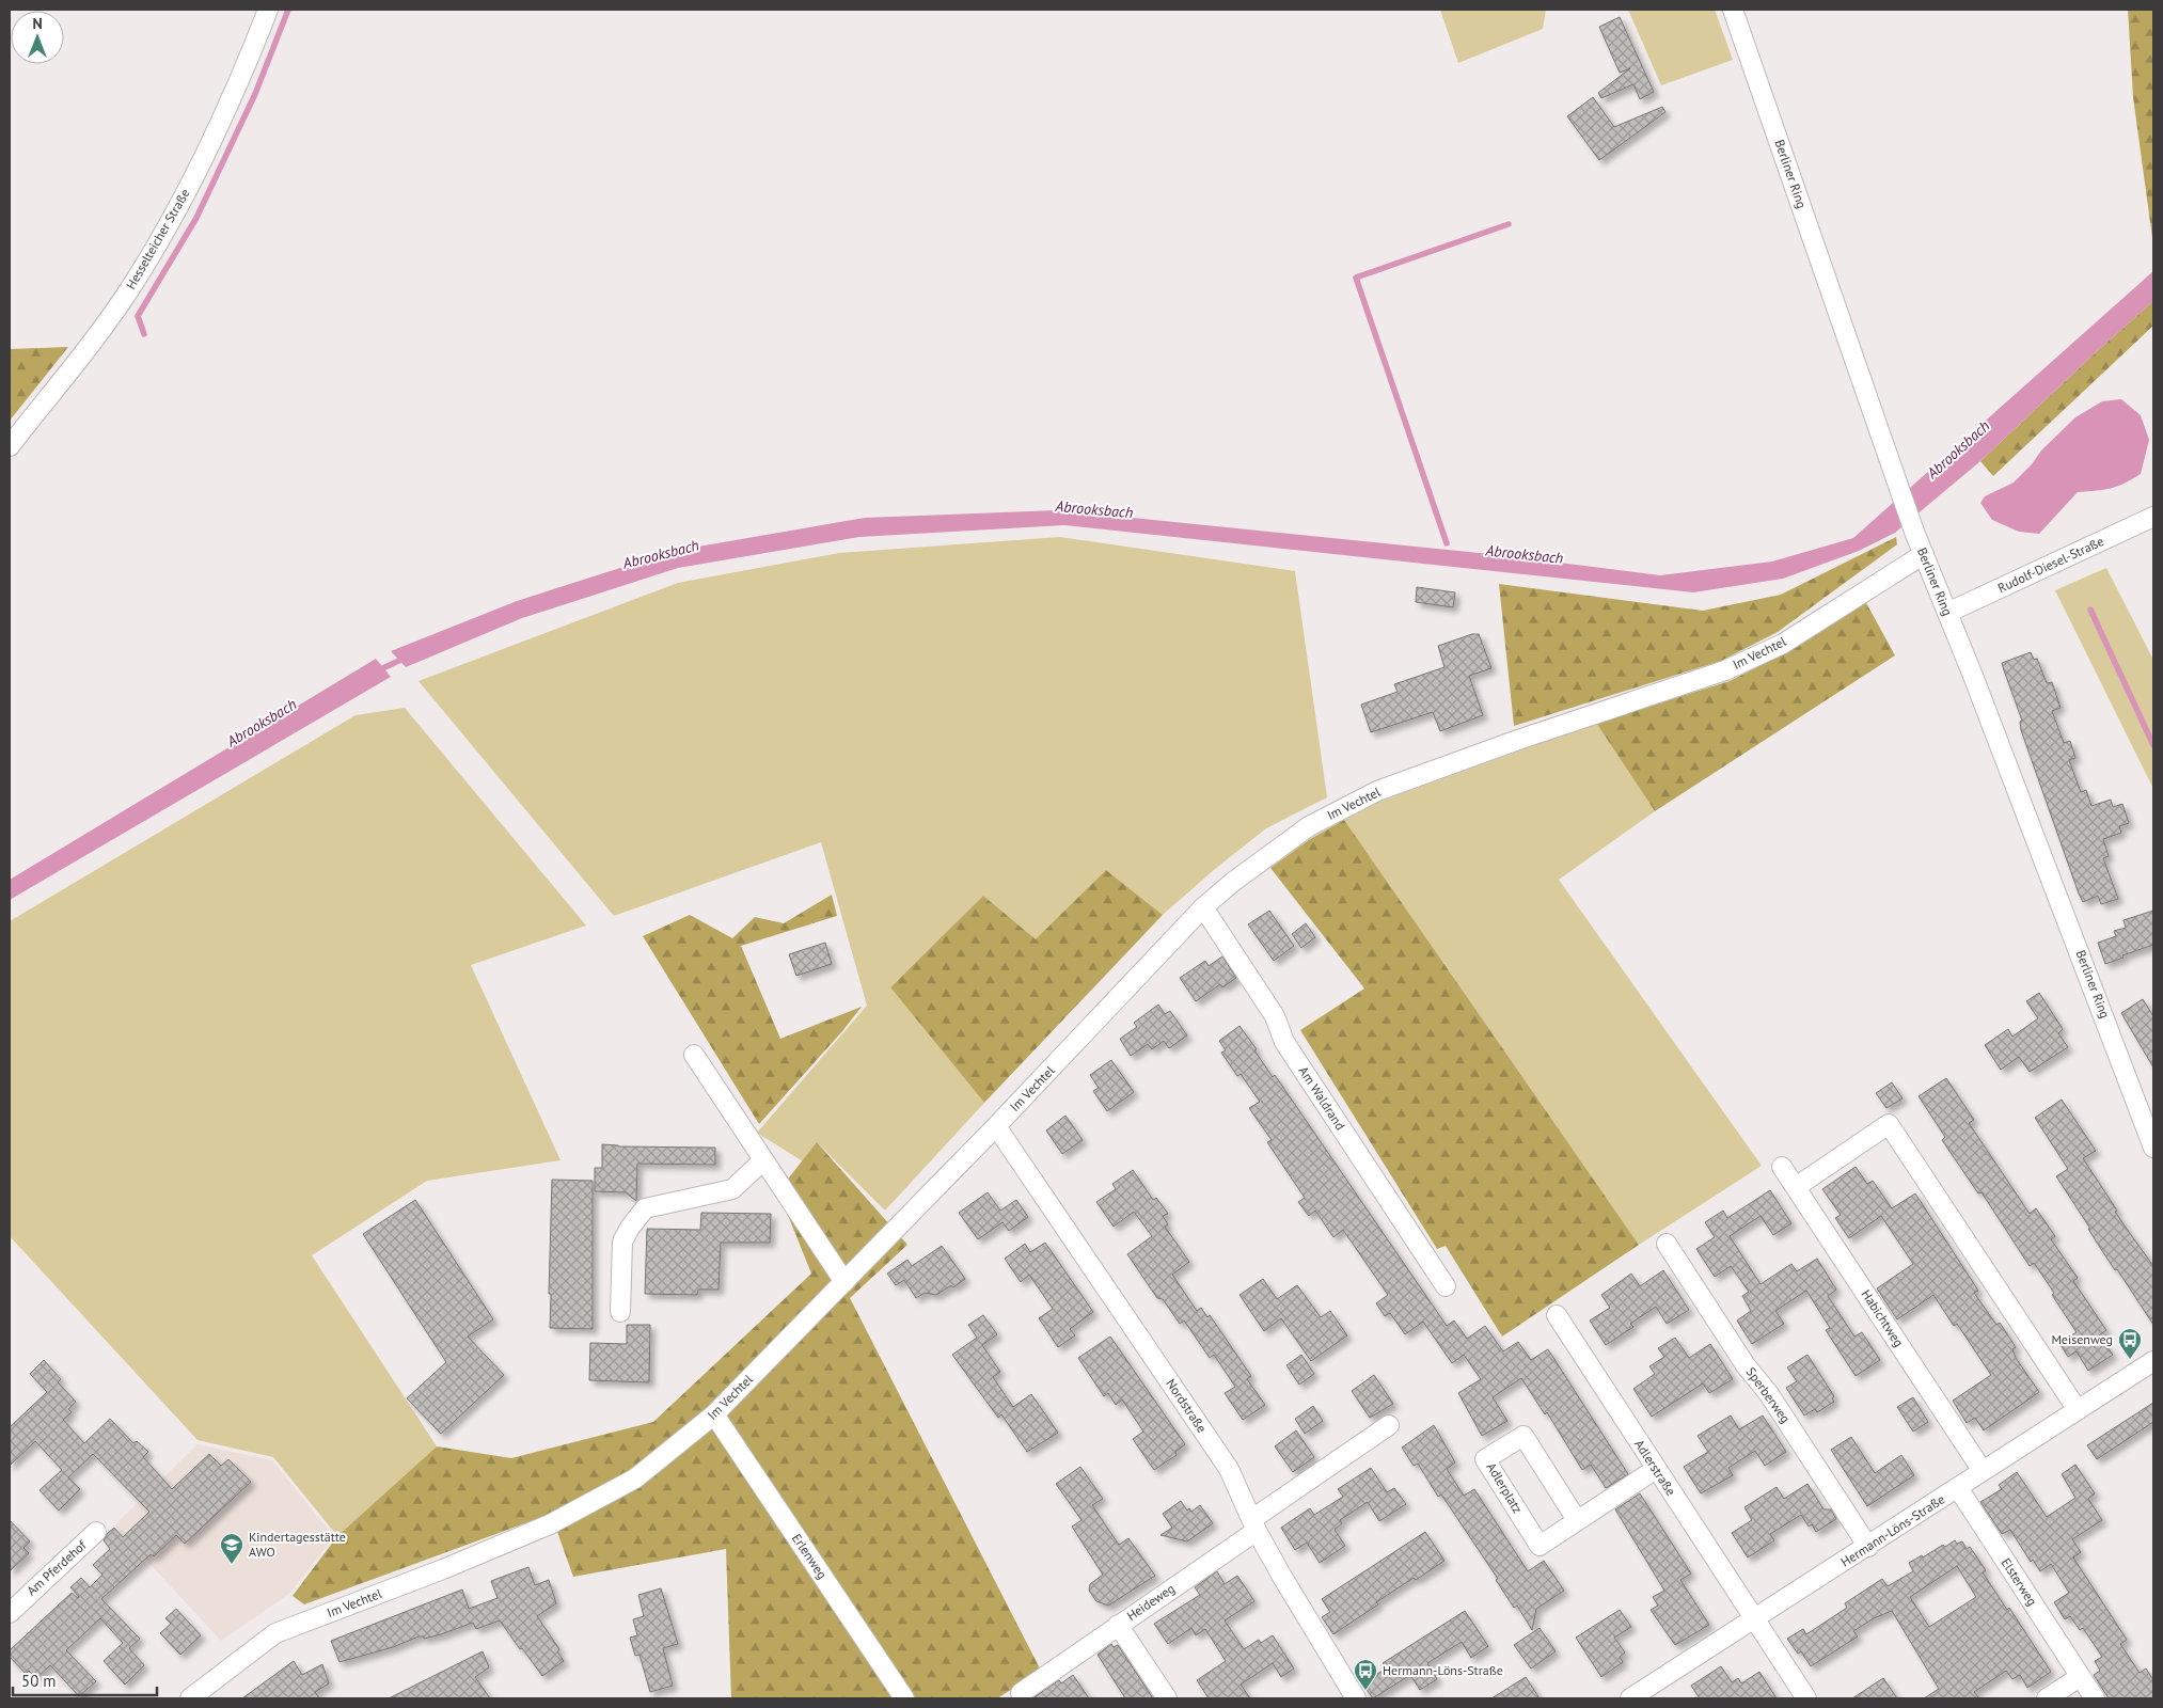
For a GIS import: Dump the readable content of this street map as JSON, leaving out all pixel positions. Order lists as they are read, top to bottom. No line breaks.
{"streets":{"street":["Berliner Ring","Hesselteicher Straße","Rudolf-Diesel-Straße","Im Vechtel","Am Waldrand","Habichtweg","Sperberweg","Nordstraße","Adlerstraße","Adlerplatz","Hermann-Löns-Straße","Erlenweg","Am Pferdehof","Elsterweg","Heideweg"]},"crossings":[["Berliner Ring","Rudolf-Diesel-Straße"],["Berliner Ring","Im Vechtel"],["Im Vechtel","Am Waldrand"],["Im Vechtel","Nordstraße"],["Im Vechtel","Erlenweg"],["Habichtweg","Hermann-Löns-Straße"],["Sperberweg","Hermann-Löns-Straße"],["Nordstraße","Heideweg"],["Adlerstraße","Adlerplatz"],["Adlerstraße","Hermann-Löns-Straße"],["Hermann-Löns-Straße","Elsterweg"]],"water":["Abrooksbach"],"places":{"bus stop":["Meisenweg","Hermann-Löns-Straße"],"school or university":["Kindertagesstätte AWO"]},"scale_bar":"50 m","north":"top"}
